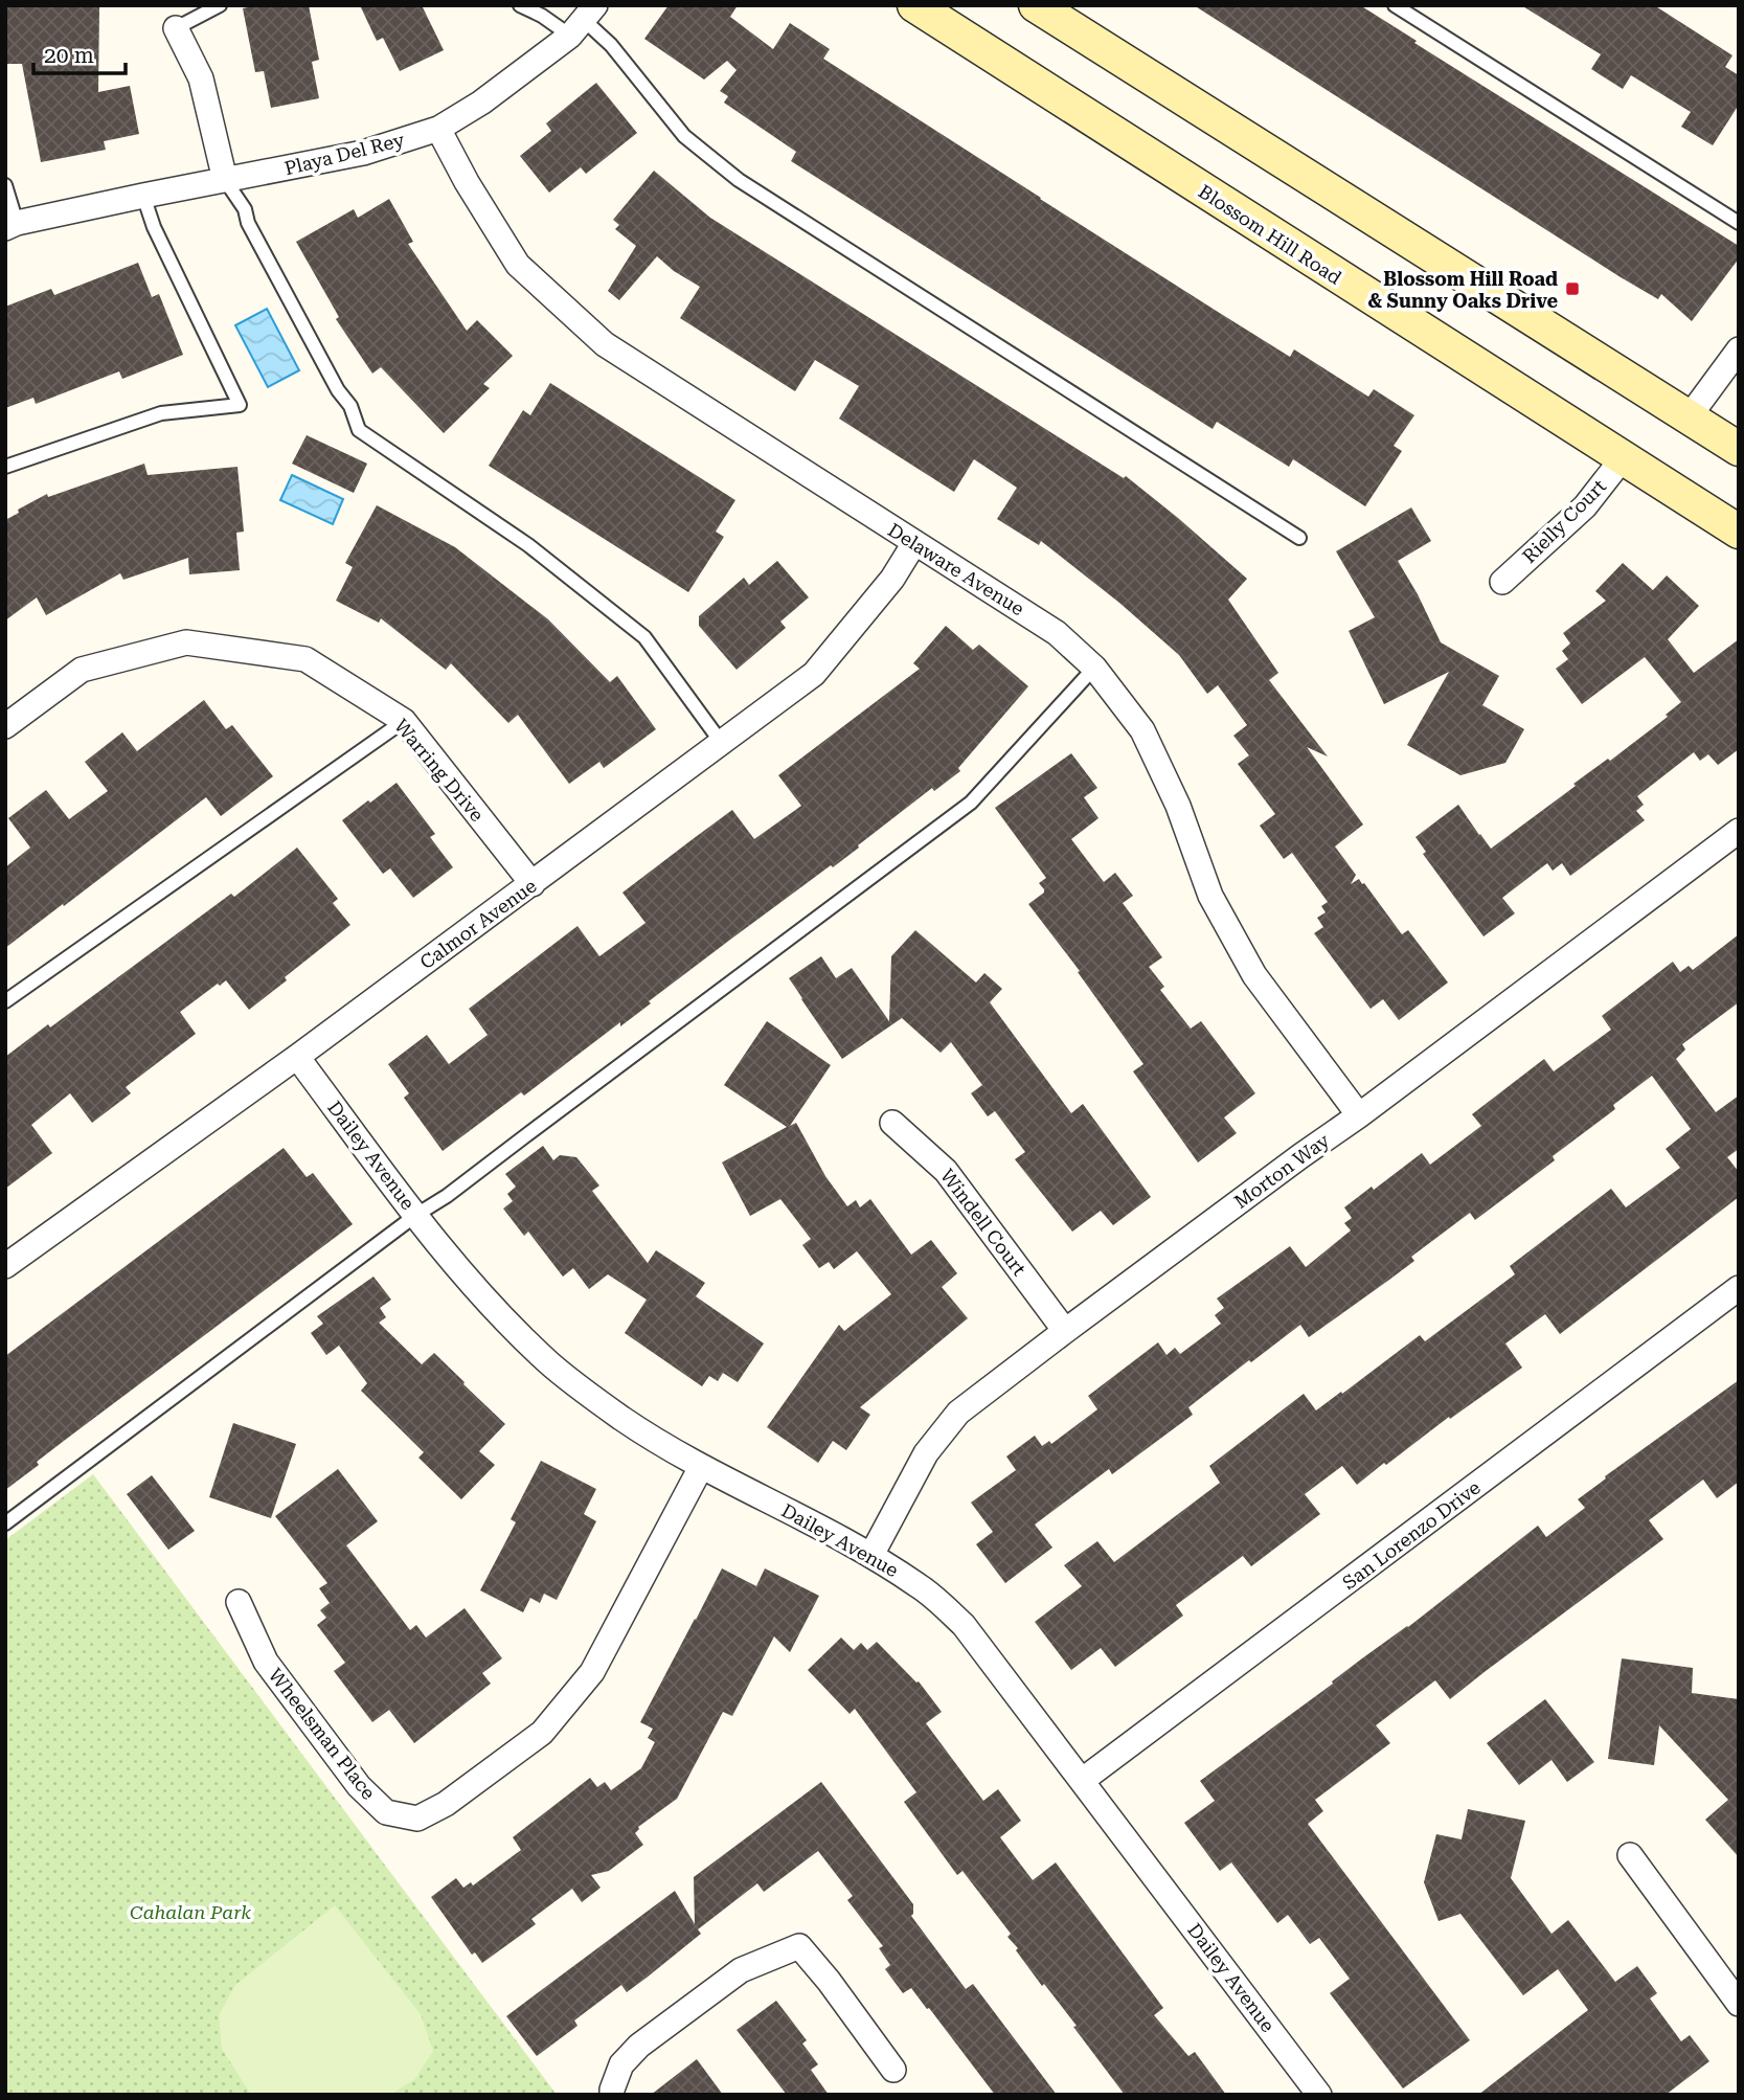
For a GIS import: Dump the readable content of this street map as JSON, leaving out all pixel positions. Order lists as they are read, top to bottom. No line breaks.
{"streets":{"main road":["Blossom Hill Road"],"street":["Playa Del Rey","Rielly Court","Delaware Avenue","Warring Drive","Calmor Avenue","Dailey Avenue","Morton Way","Windell Court","San Lorenzo Drive","Wheelsman Place"]},"crossings":[["Playa Del Rey","Delaware Avenue"],["Blossom Hill Road","Rielly Court"],["Delaware Avenue","Calmor Avenue"],["Delaware Avenue","Morton Way"],["Warring Drive","Calmor Avenue"],["Calmor Avenue","Dailey Avenue"],["Dailey Avenue","Morton Way"],["Dailey Avenue","San Lorenzo Drive"],["Dailey Avenue","Wheelsman Place"],["Morton Way","Windell Court"]],"parks":["Cahalan Park"],"places":{"transit":["Blossom Hill Road & Sunny Oaks Drive"]},"scale_bar":"20 m"}
